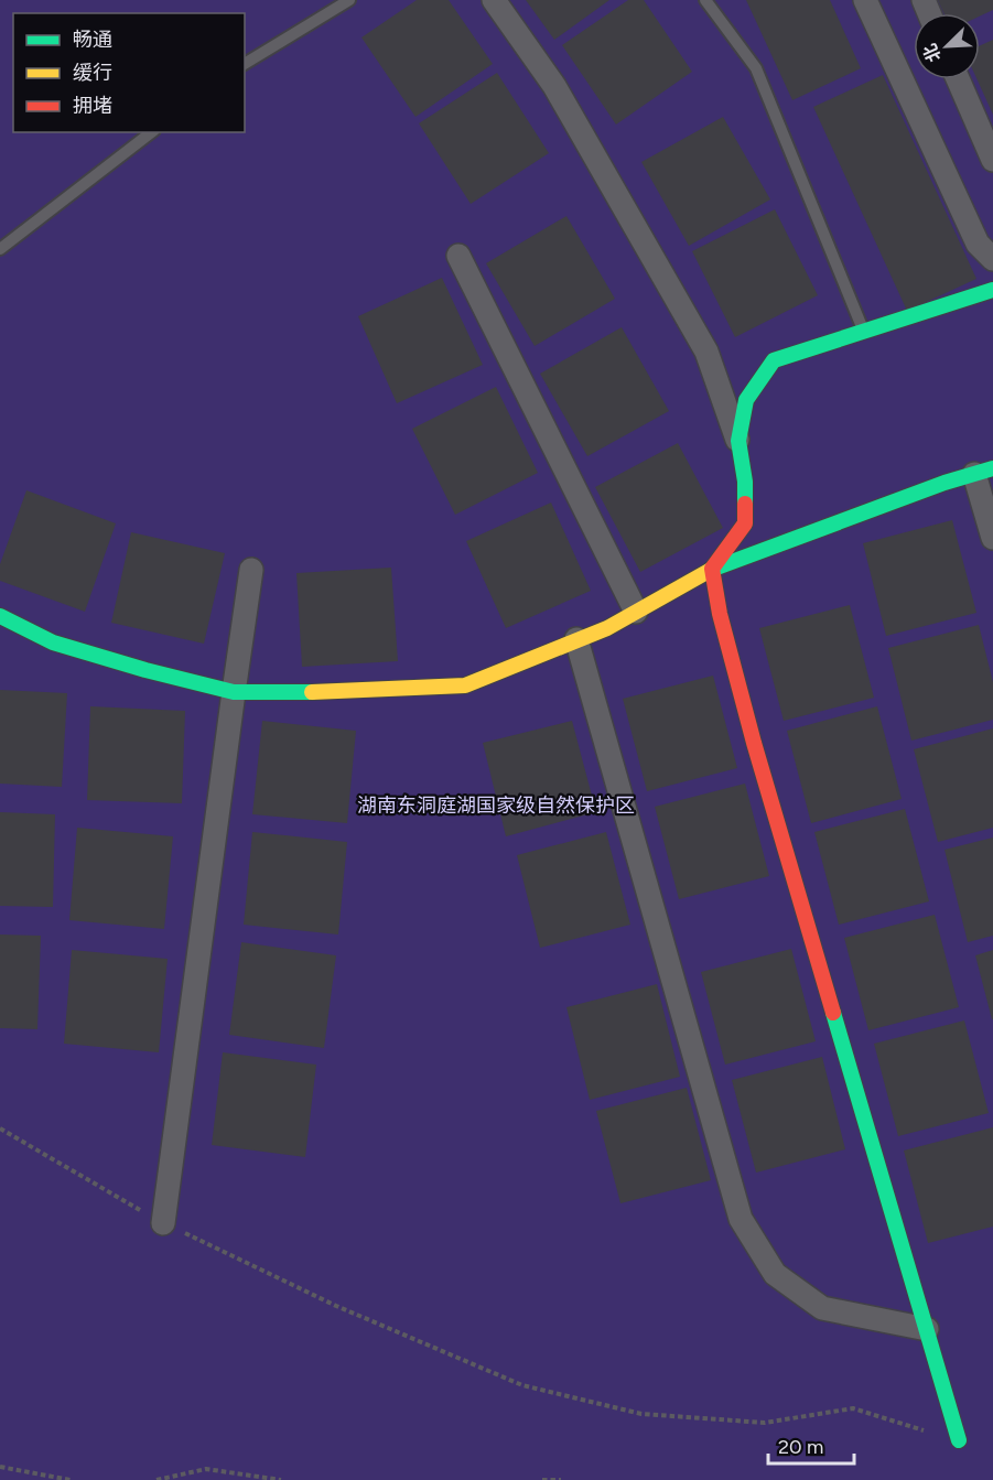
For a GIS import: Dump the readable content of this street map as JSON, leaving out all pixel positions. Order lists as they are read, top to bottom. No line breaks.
{"parks":["湖南东洞庭湖国家级自然保护区"],"legend":["畅通","缓行","拥堵"],"scale_bar":"20 m","north":"bottom left"}
